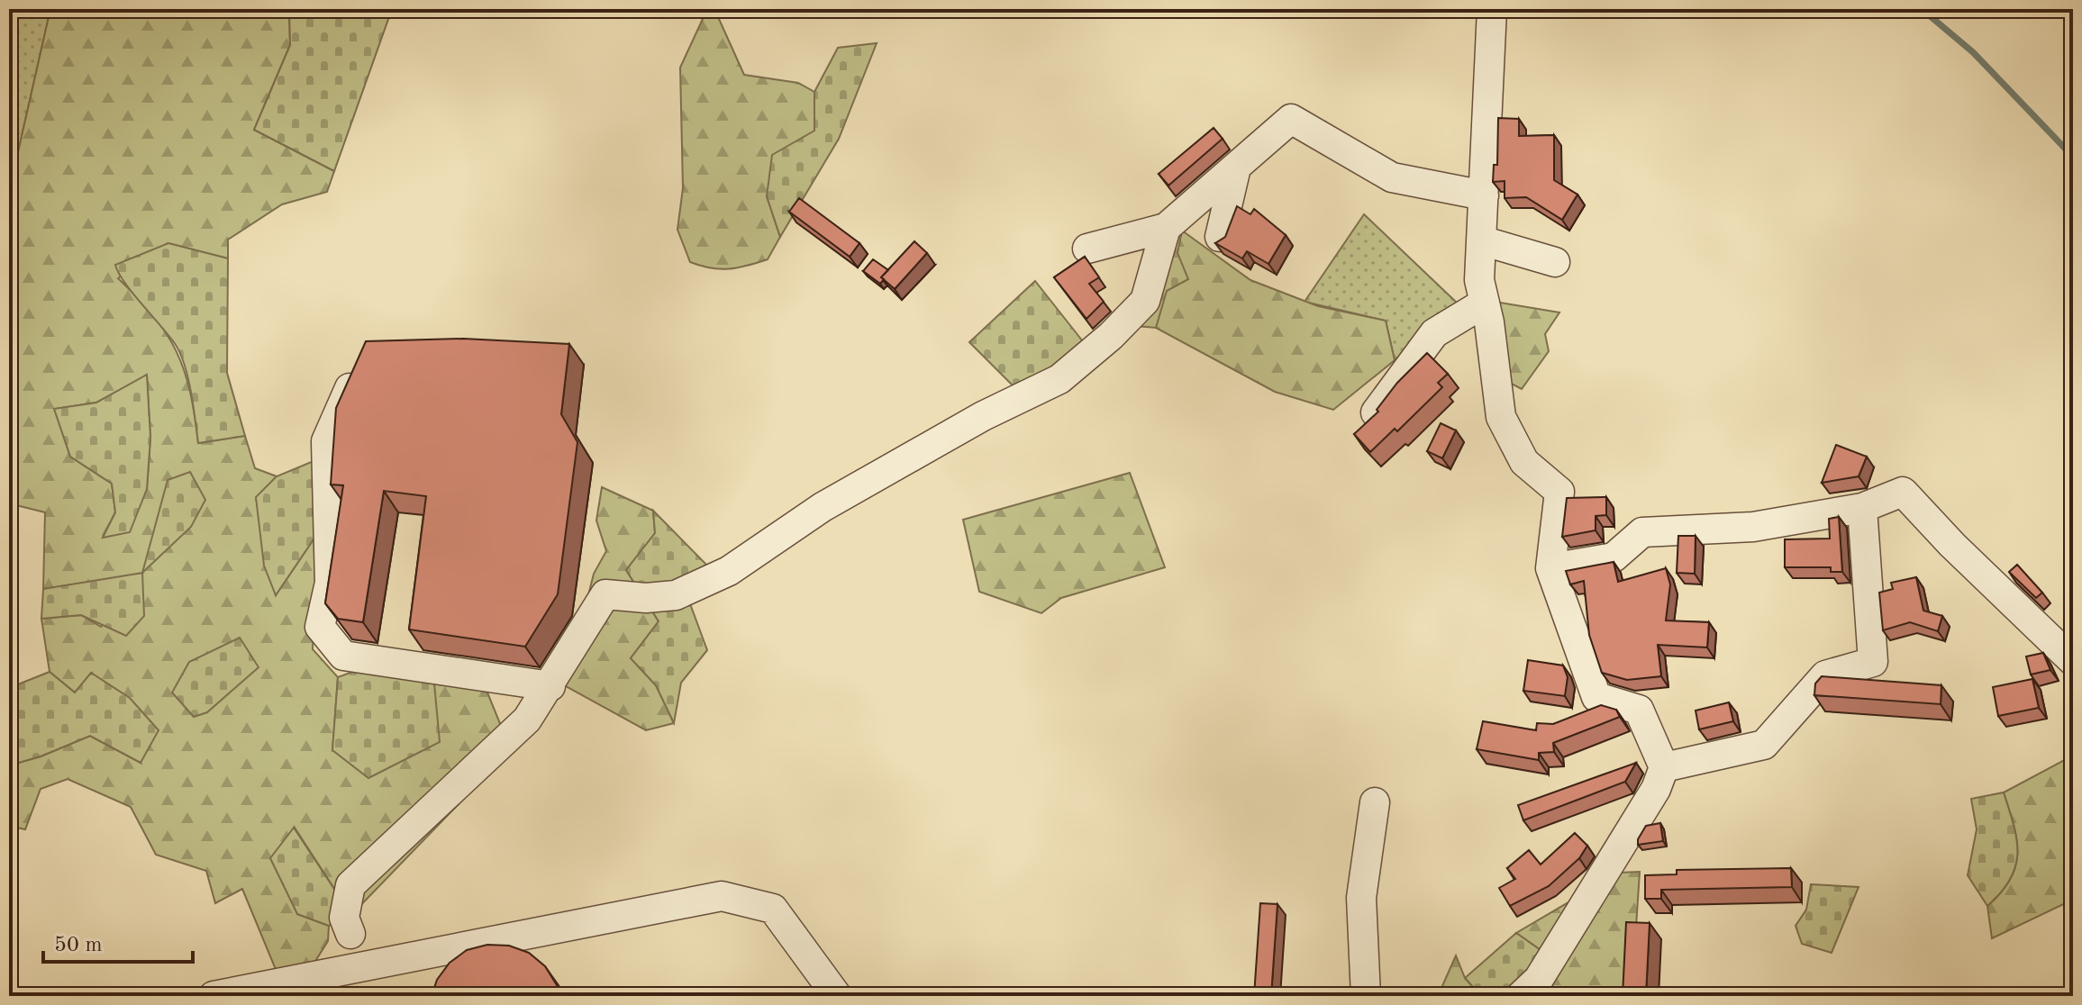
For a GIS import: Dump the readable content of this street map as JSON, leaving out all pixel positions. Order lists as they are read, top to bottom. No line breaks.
{"scale_bar":"50 m"}
